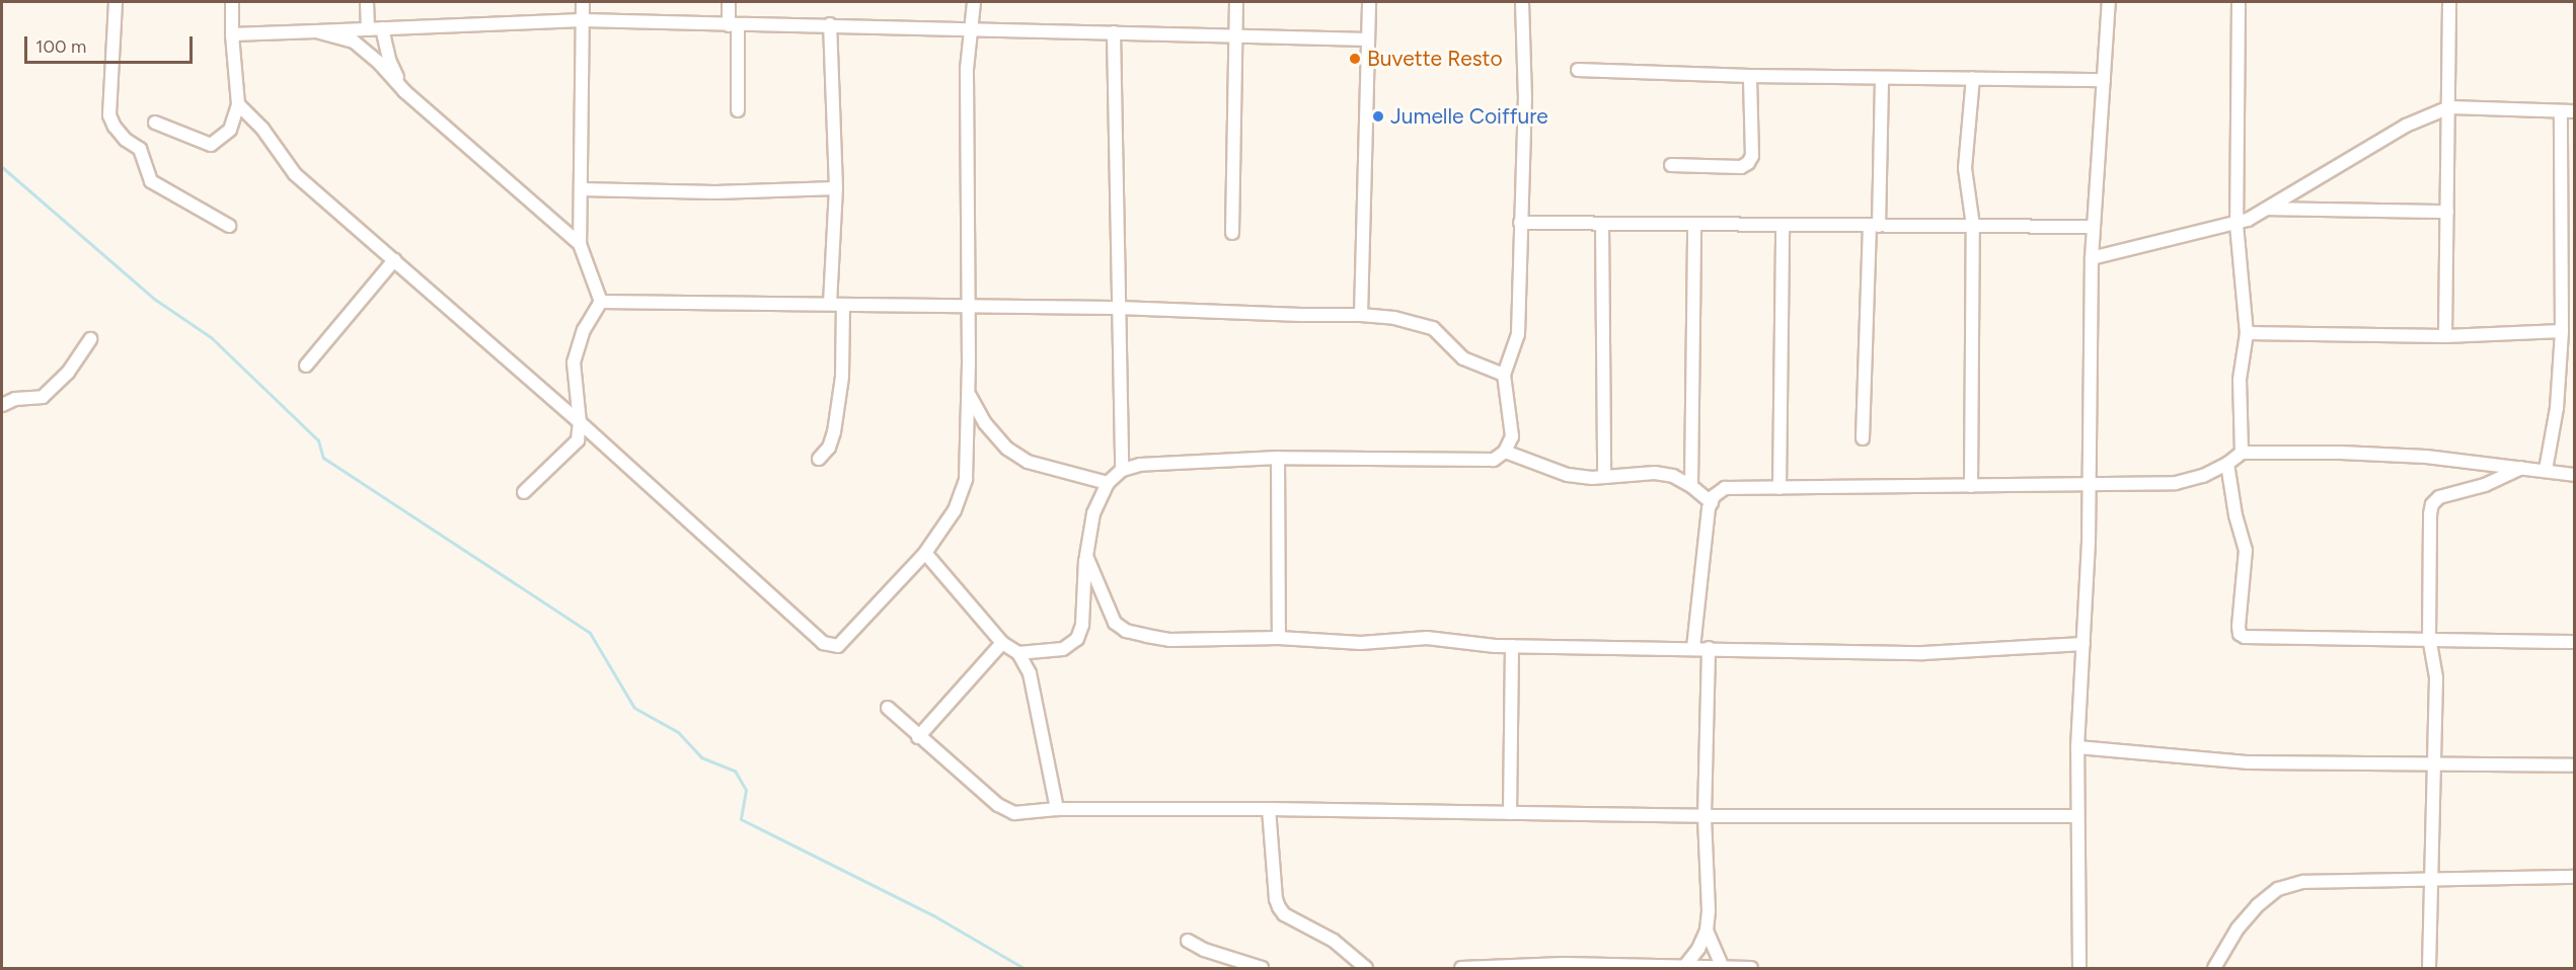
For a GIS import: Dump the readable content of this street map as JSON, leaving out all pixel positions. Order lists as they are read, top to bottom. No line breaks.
{"places":["Buvette Resto","Jumelle Coiffure"],"scale_bar":"100 m"}
